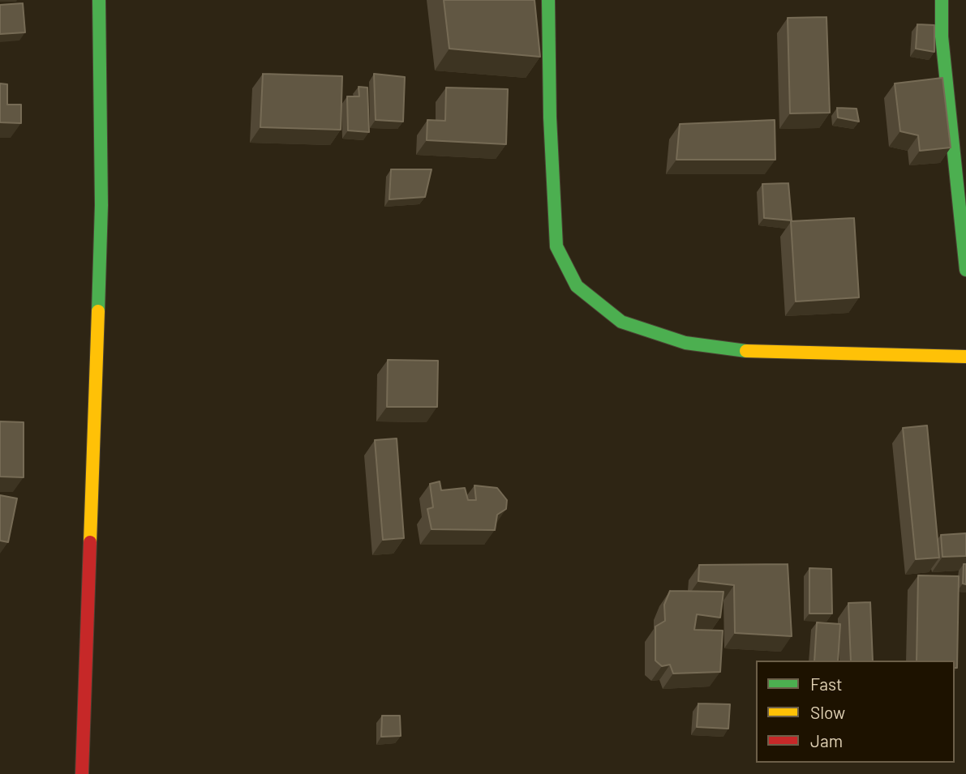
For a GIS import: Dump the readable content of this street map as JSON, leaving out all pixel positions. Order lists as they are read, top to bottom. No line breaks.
{"legend":["Fast","Slow","Jam"]}
